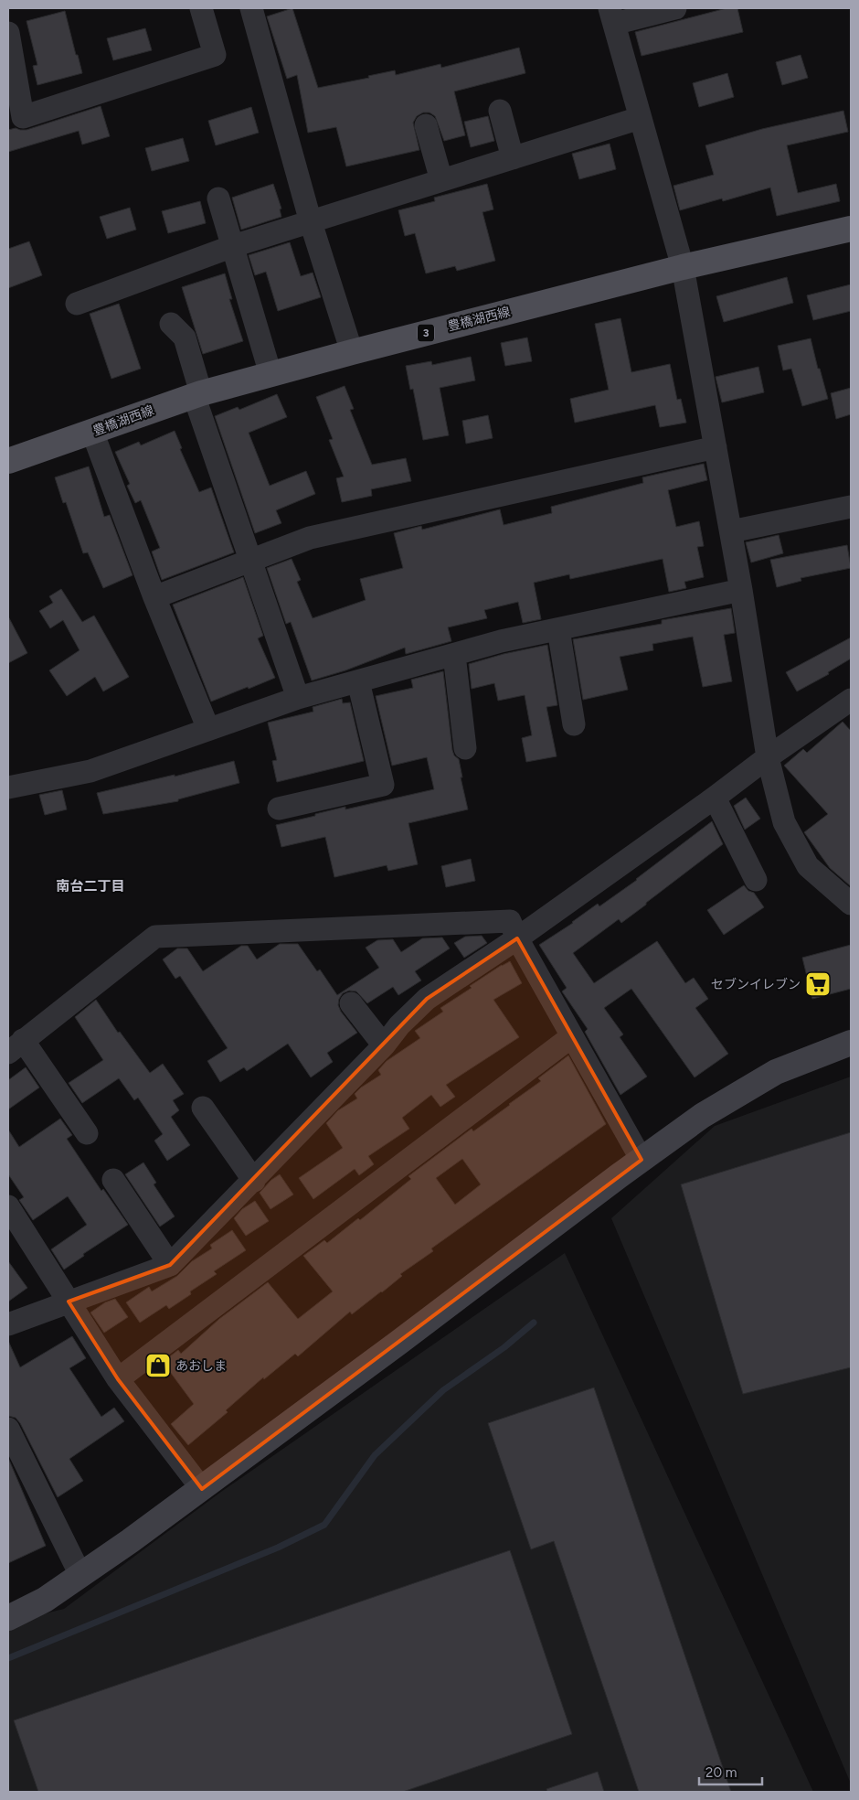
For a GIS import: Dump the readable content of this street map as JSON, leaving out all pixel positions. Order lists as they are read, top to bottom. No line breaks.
{"streets":{"main road":["豊橋湖西線","3"]},"districts":["南台二丁目"],"places":{"supermarket":["セブンイレブン"],"shop":["あおしま"]},"scale_bar":"20 m"}
